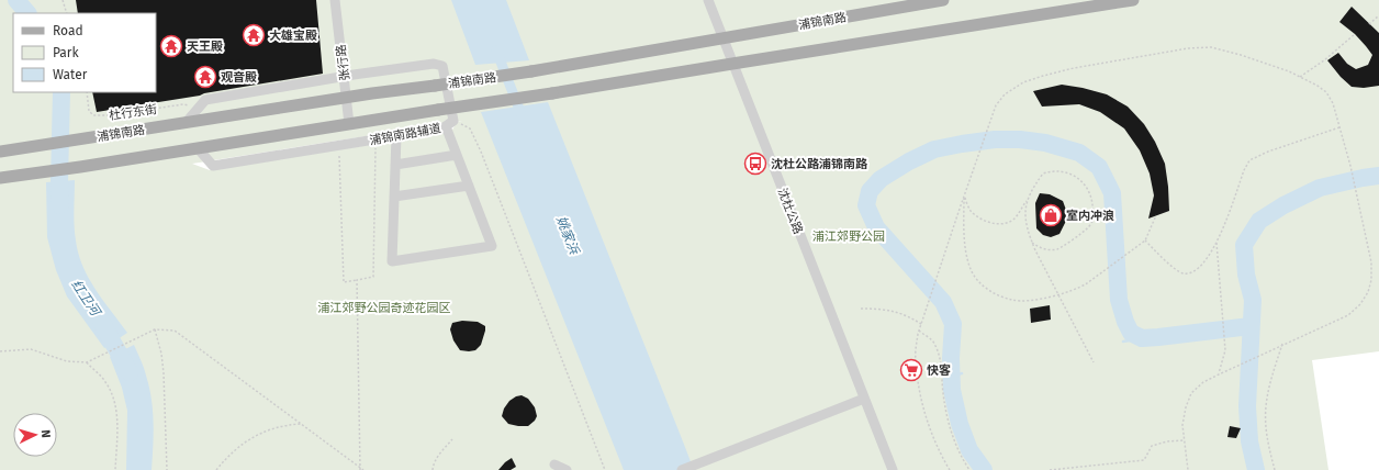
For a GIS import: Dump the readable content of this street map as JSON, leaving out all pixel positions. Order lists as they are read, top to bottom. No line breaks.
{"streets":{"main road":["浦锦南路"],"street":["张行路","浦锦南路辅道","沈杜公路"],"path":["杜行东街"]},"crossings":[["浦锦南路","张行路"],["浦锦南路","浦锦南路辅道"],["浦锦南路","沈杜公路"],["张行路","浦锦南路辅道"],["杜行东街","浦锦南路辅道"]],"water":["姚家浜","红卫河"],"parks":["浦江郊野公园","浦江郊野公园奇迹花园区"],"places":{"temple":["大雄宝殿","天王殿","观音殿"],"bus stop":["沈杜公路浦锦南路"],"shop":["室内冲浪"],"supermarket":["快客"]},"legend":["Road","Park","Water"],"north":"right"}
